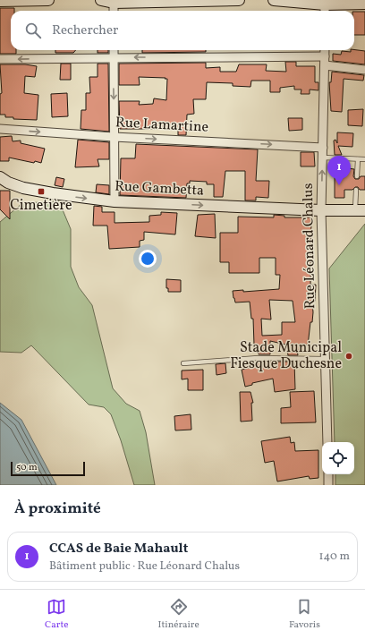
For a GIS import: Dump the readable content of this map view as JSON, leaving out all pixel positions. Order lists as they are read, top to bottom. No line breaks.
{"streets":{"street":["Rue Lamartine","Rue Gambetta","Rue Léonard Chalus"]},"crossings":[["Rue Lamartine","Rue Léonard Chalus"],["Rue Gambetta","Rue Léonard Chalus"]],"one_way":["Rue Lamartine","Rue Gambetta"],"places":{"transit":["Cimetière"],"other":["Stade Municipal Fiesque Duchesne"]},"scale_bar":"50 m","page":{"search":"Rechercher","pins":"1","scale":"50 m","heading":"À proximité","list":[{"mark":"1","name":"CCAS de Baie Mahault","note":"Bâtiment public · Rue Léonard Chalus","value":"140 m"}],"nav":["Carte","Itinéraire","Favoris"]}}
